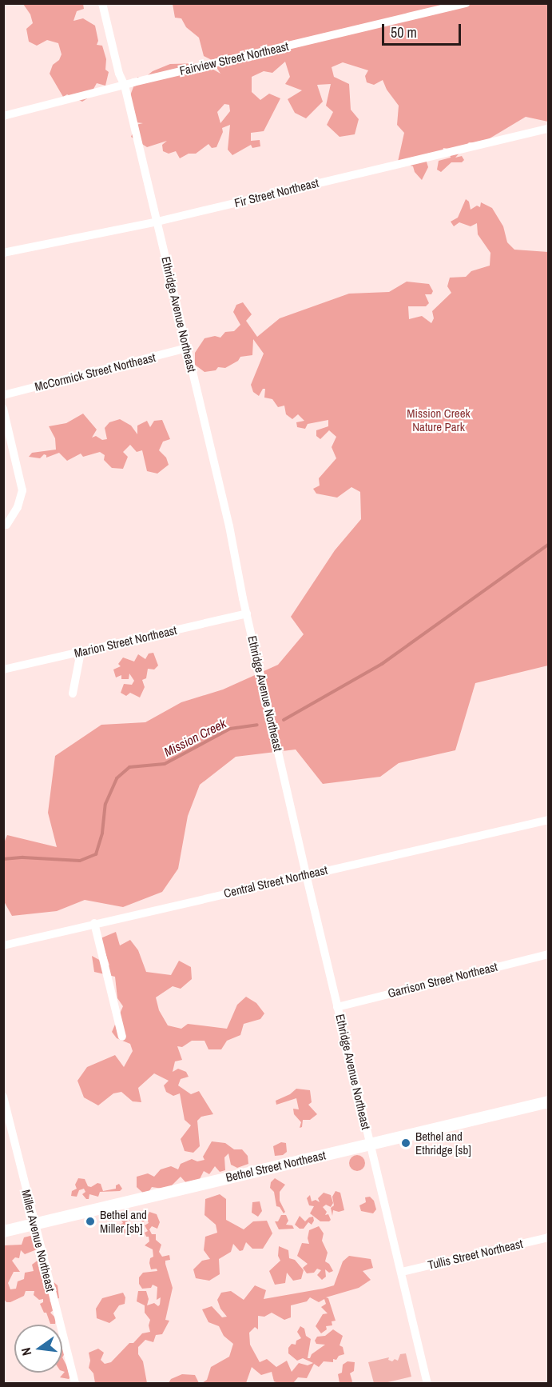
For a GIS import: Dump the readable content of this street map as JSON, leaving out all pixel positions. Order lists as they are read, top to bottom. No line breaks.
{"streets":{"street":["Fairview Street Northeast","Fir Street Northeast","Ethridge Avenue Northeast","McCormick Street Northeast","Marion Street Northeast","Central Street Northeast","Garrison Street Northeast","Bethel Street Northeast","Miller Avenue Northeast","Tullis Street Northeast"]},"crossings":[["Fairview Street Northeast","Ethridge Avenue Northeast"],["Fir Street Northeast","Ethridge Avenue Northeast"],["Ethridge Avenue Northeast","McCormick Street Northeast"],["Ethridge Avenue Northeast","Marion Street Northeast"],["Ethridge Avenue Northeast","Central Street Northeast"],["Ethridge Avenue Northeast","Garrison Street Northeast"],["Ethridge Avenue Northeast","Bethel Street Northeast"],["Ethridge Avenue Northeast","Tullis Street Northeast"],["Bethel Street Northeast","Miller Avenue Northeast"]],"water":["Mission Creek"],"parks":["Mission Creek Nature Park"],"places":["Bethel and Ethridge [sb]","Bethel and Miller [sb]"],"scale_bar":"50 m","north":"left"}
